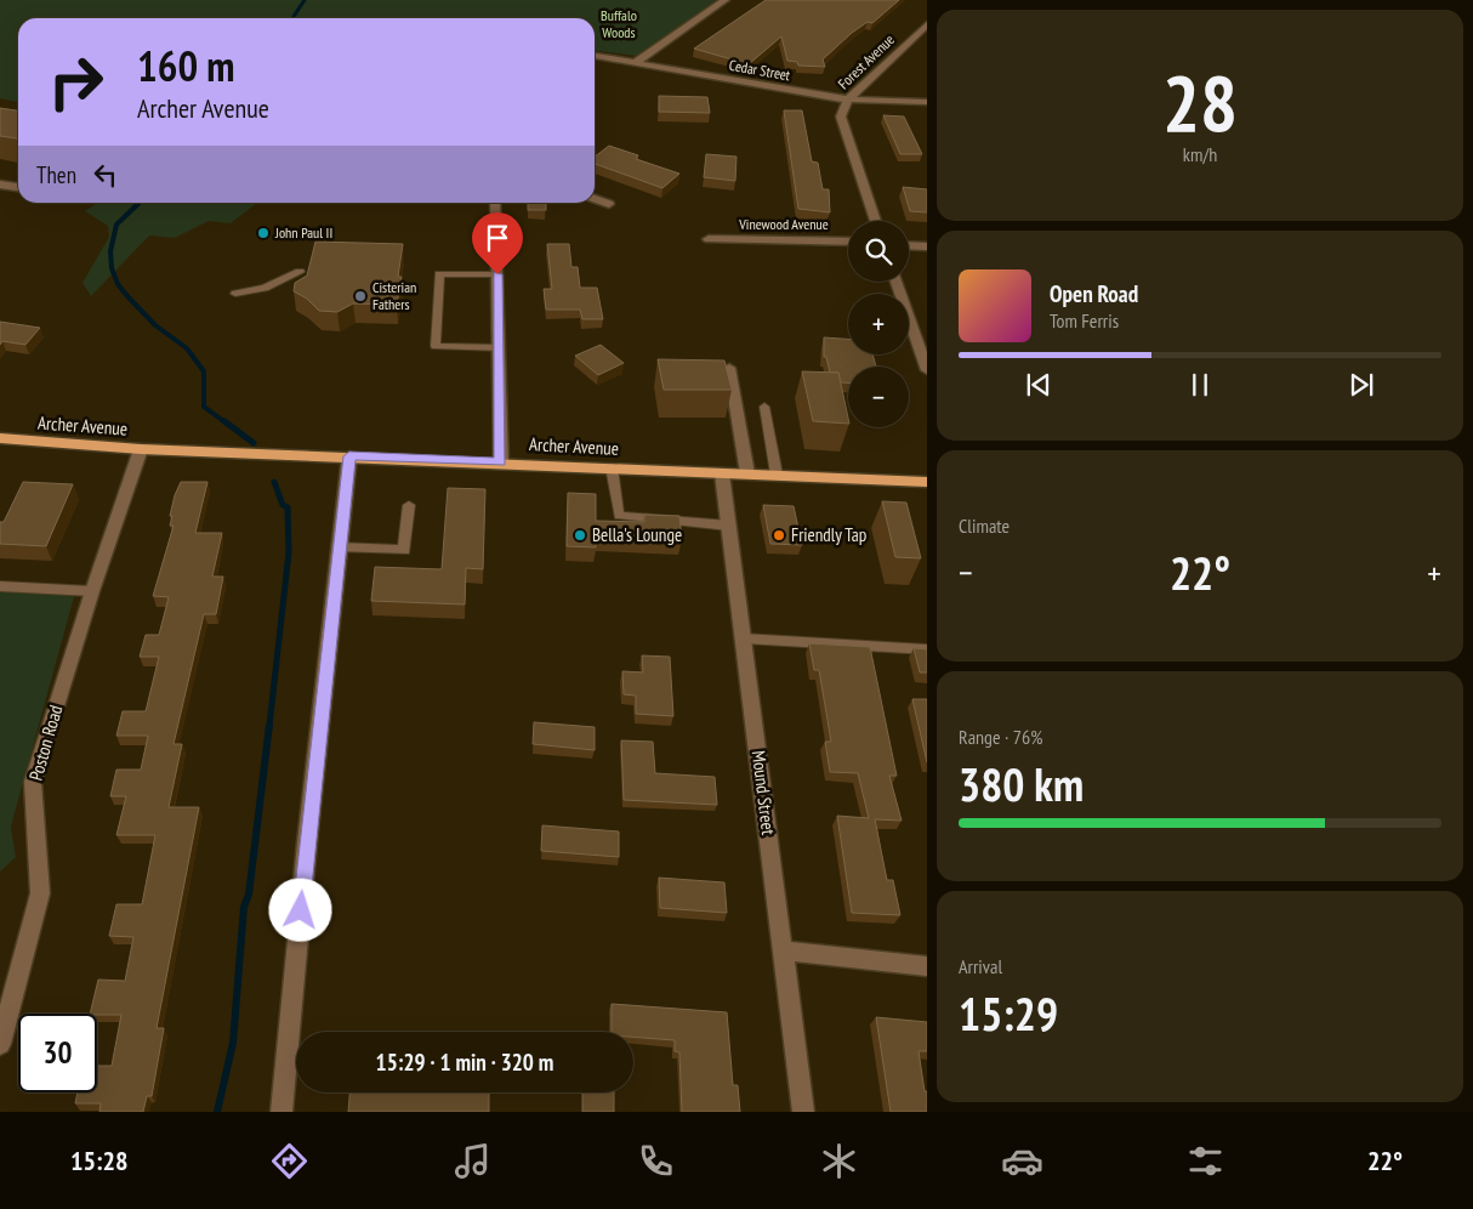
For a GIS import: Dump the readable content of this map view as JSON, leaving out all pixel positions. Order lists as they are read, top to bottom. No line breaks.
{"streets":{"main road":["Archer Avenue"],"street":["Forest Avenue","Cedar Street","Vinewood Avenue","Poston Road","Mound Street"]},"crossings":[["Forest Avenue","Cedar Street"],["Archer Avenue","Poston Road"],["Archer Avenue","Mound Street"]],"parks":["Buffalo Woods"],"places":["John Paul II","Cisterian Fathers","Bella's Lounge","Friendly Tap"],"page":{"tile":[["28","km/h"],"Climate",["Range · 76%","380 km"],["Arrival","15:29"]],"turn":["160 m","Archer Avenue"],"then":"Then","map_buttons":["+","−"],"song":["Open Road","Tom Ferris"],"heat":["−","22°","+"],"limit":"30","trip":"15:29 · 1 min · 320 m","tabs":["15:28","22°"]}}
